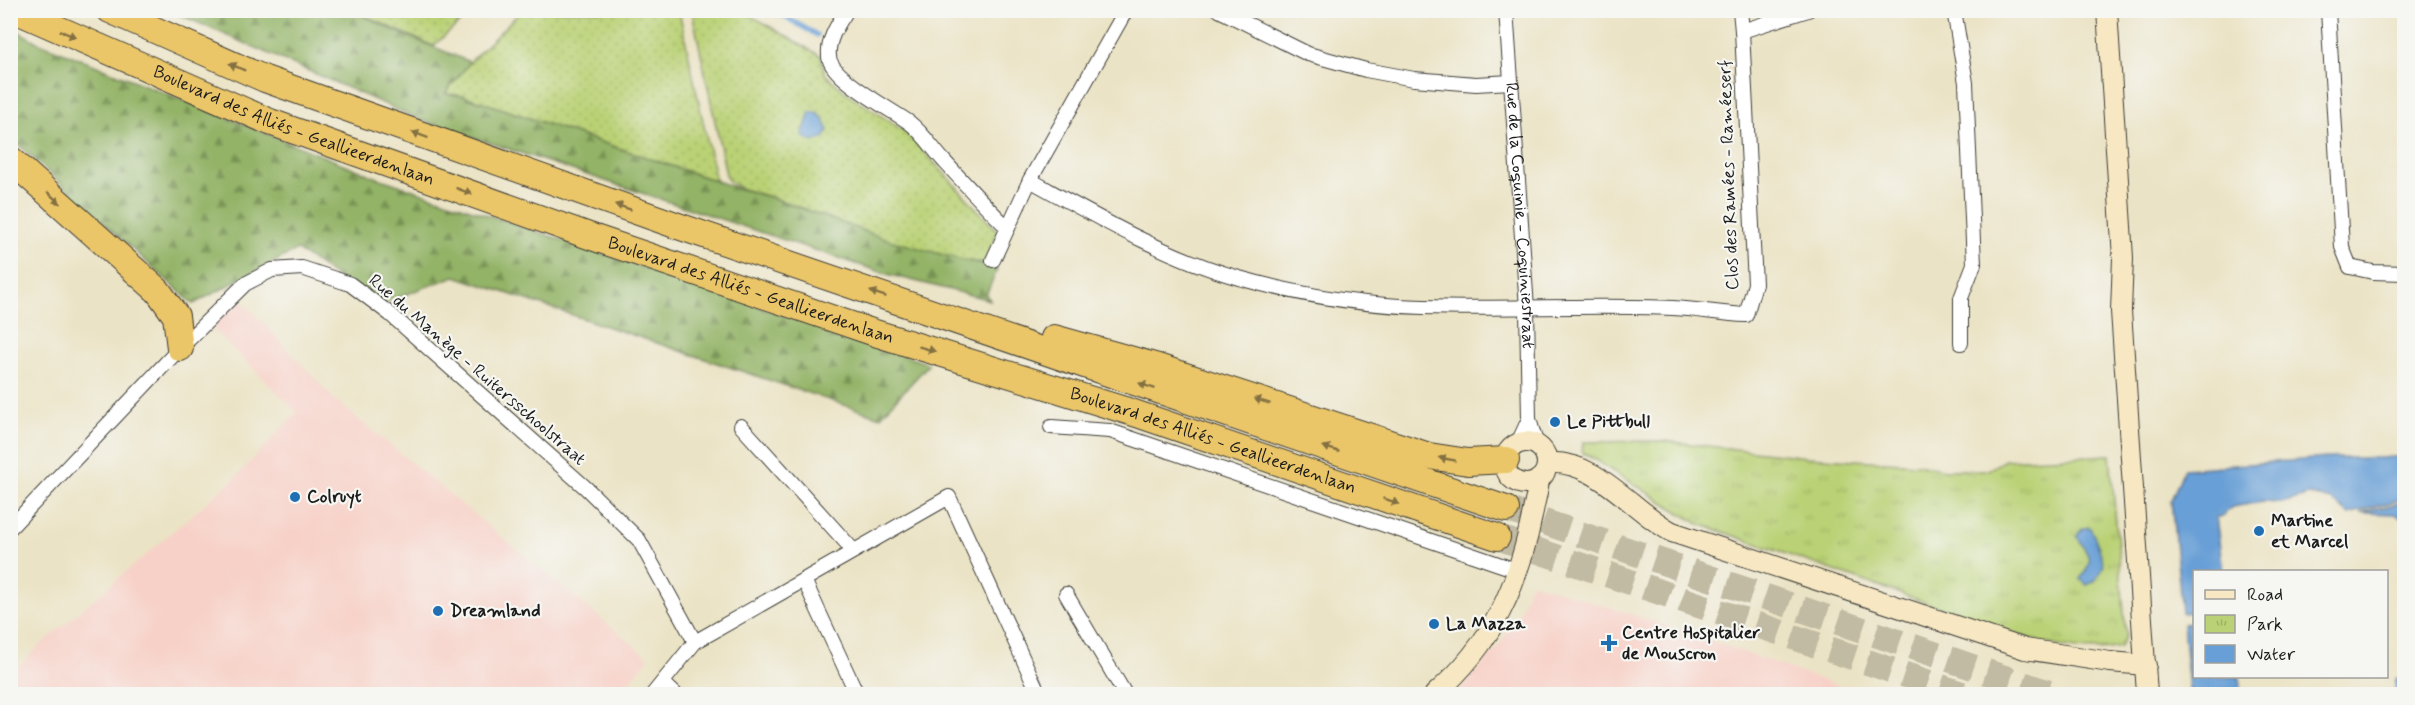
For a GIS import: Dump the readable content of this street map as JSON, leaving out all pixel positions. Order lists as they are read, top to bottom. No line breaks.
{"streets":{"highway":["Boulevard des Alliés - Geallieerdenlaan"],"street":["Clos des Ramées - Raméeserf","Rue de la Coquinie - Coquiniestraat","Rue du Manège - Ruitersschoolstraat"]},"crossings":[["Clos des Ramées - Raméeserf","Rue de la Coquinie - Coquiniestraat"]],"places":{"other":["Le Pittbull","Colruyt","Martine et Marcel","Dreamland","La Mazza"],"health":["Centre Hospitalier de Mouscron"]},"legend":["Road","Park","Water"]}
